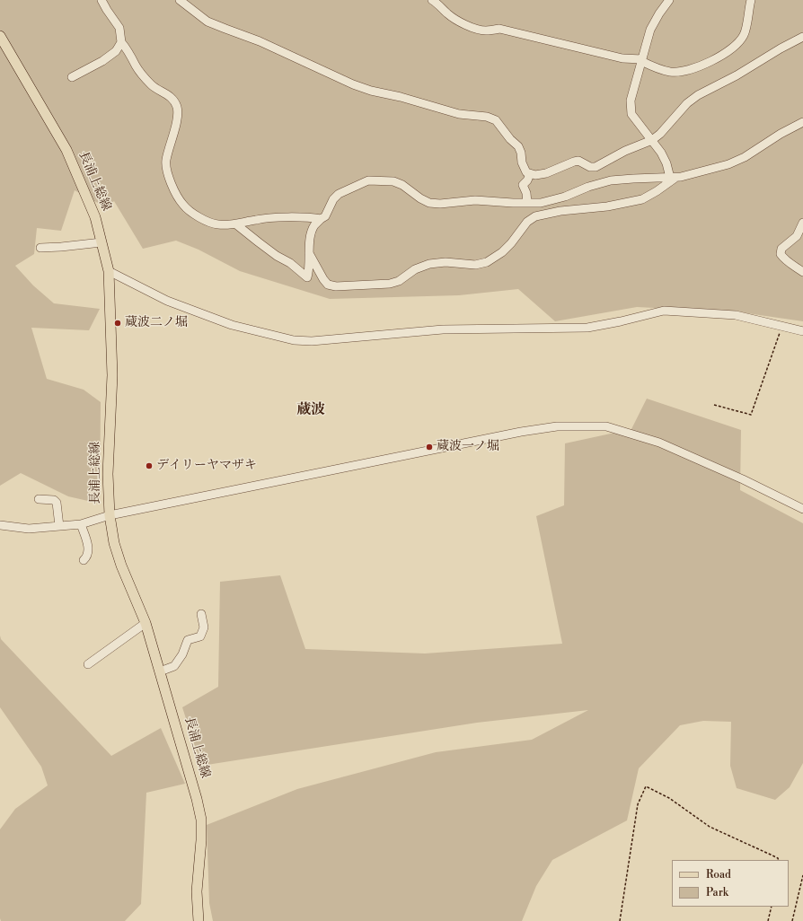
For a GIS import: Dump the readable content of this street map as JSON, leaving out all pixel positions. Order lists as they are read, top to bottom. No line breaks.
{"streets":{"main road":["長浦上総線"]},"districts":["蔵波"],"places":["蔵波二ノ堀","蔵波一ノ堀","デイリーヤマザキ"],"legend":["Road","Park"]}
